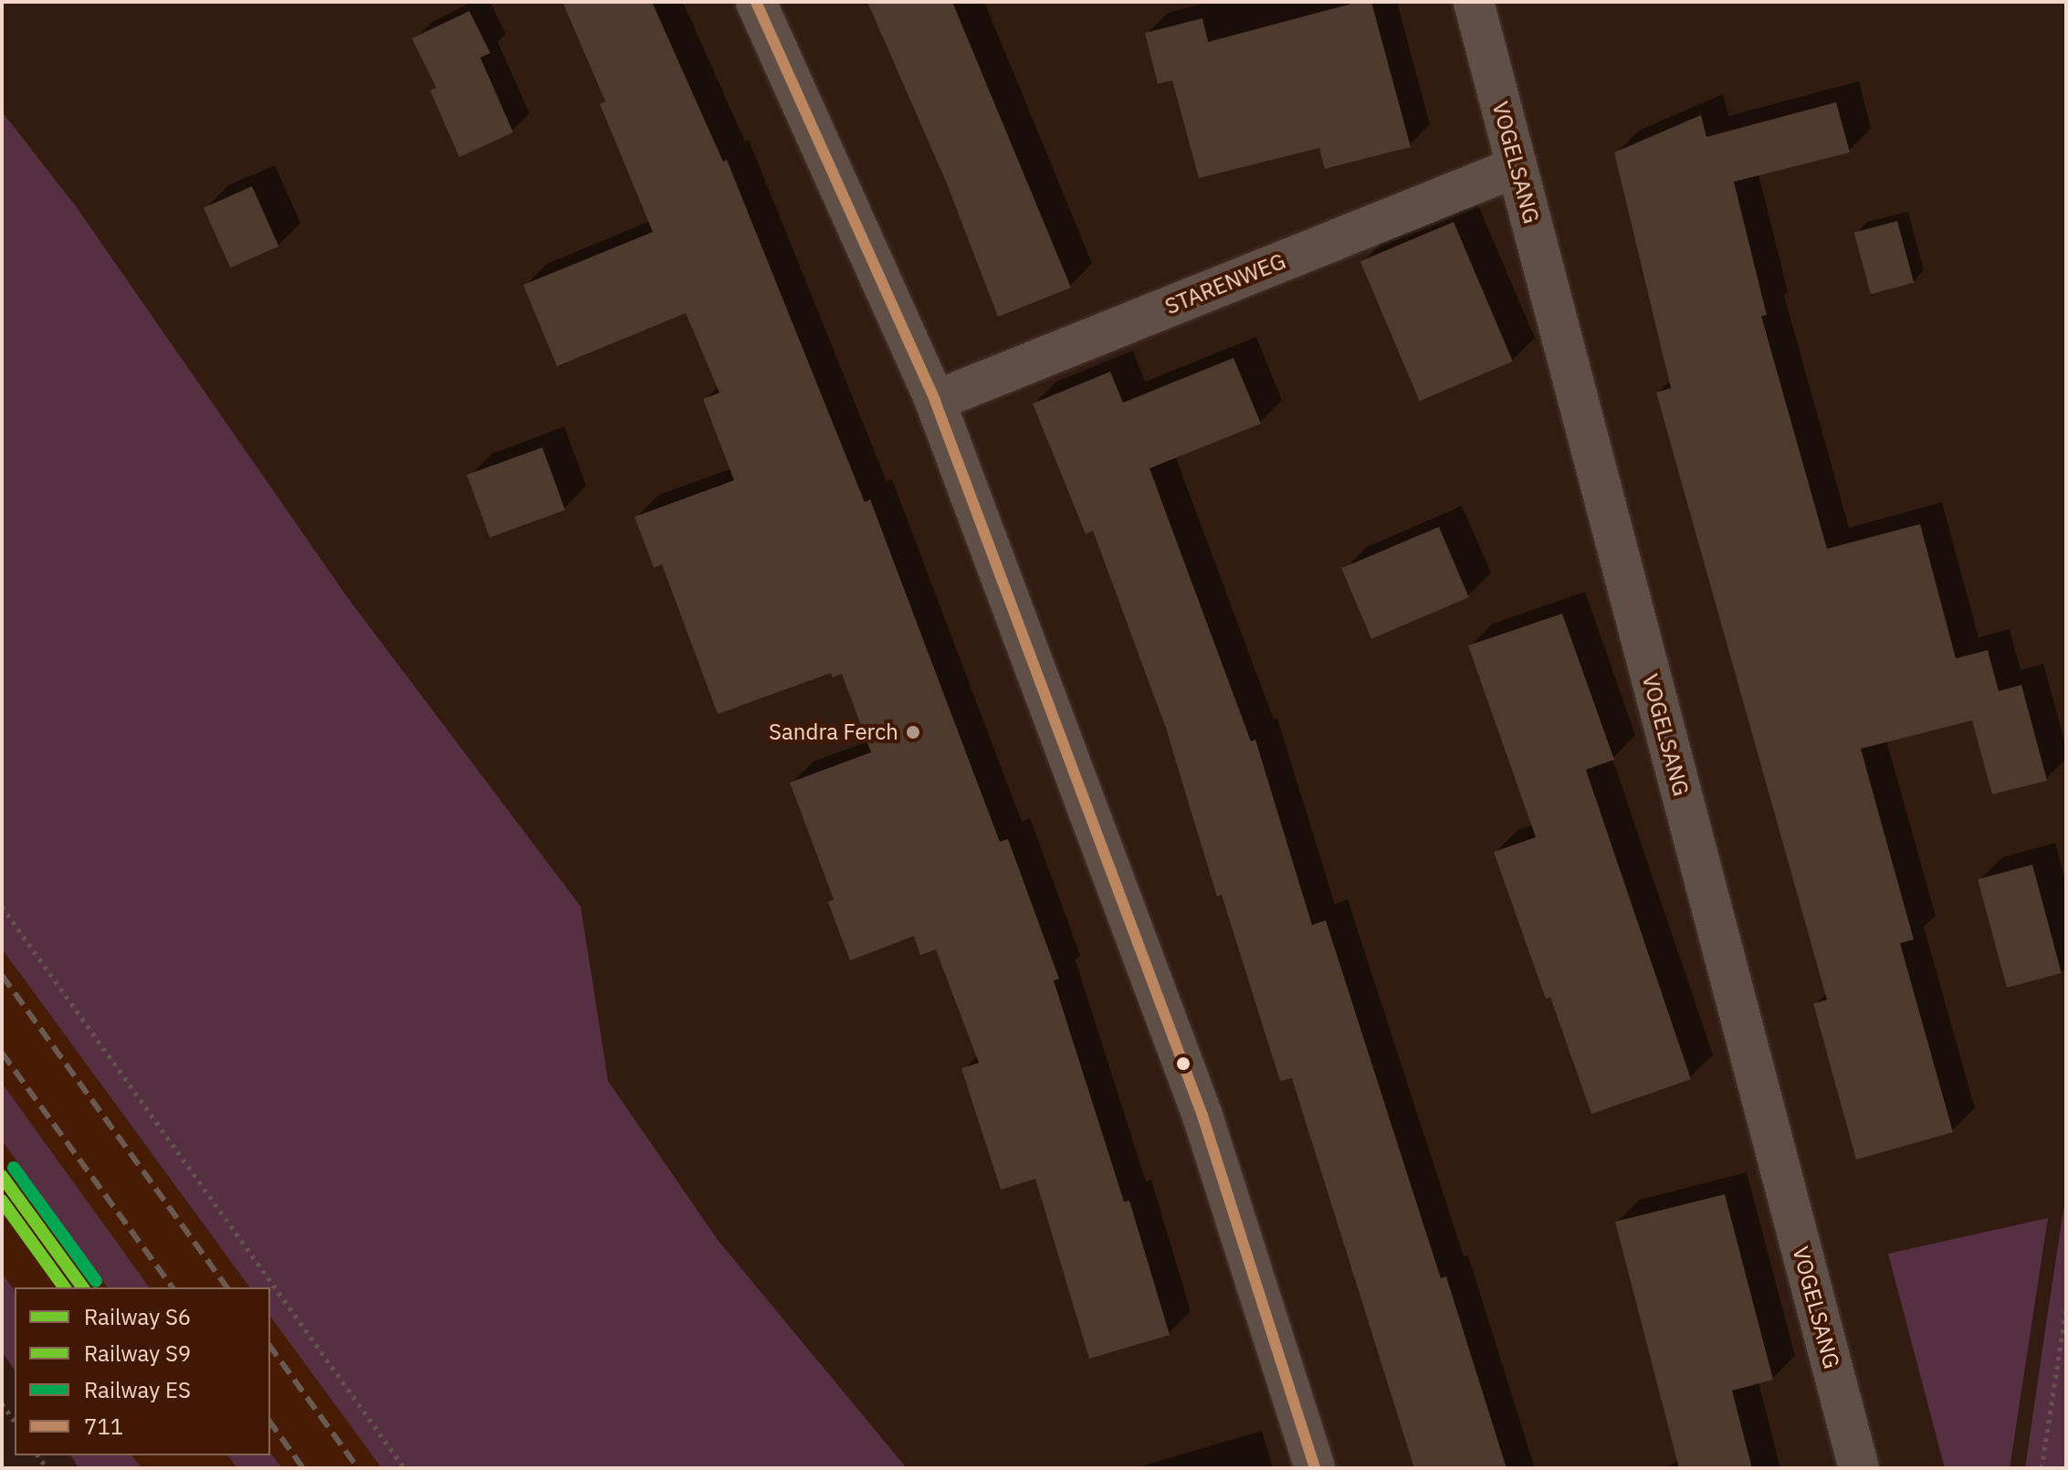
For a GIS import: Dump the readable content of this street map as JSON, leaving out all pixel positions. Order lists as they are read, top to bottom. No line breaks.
{"streets":{"street":["VOGELSANG","STARENWEG"]},"crossings":[["VOGELSANG","STARENWEG"]],"places":["Sandra Ferch"],"lines":["transit line 711","rail line ES","rail line S6","rail line S9"],"legend":["Railway S6","Railway S9","Railway ES","711"]}
